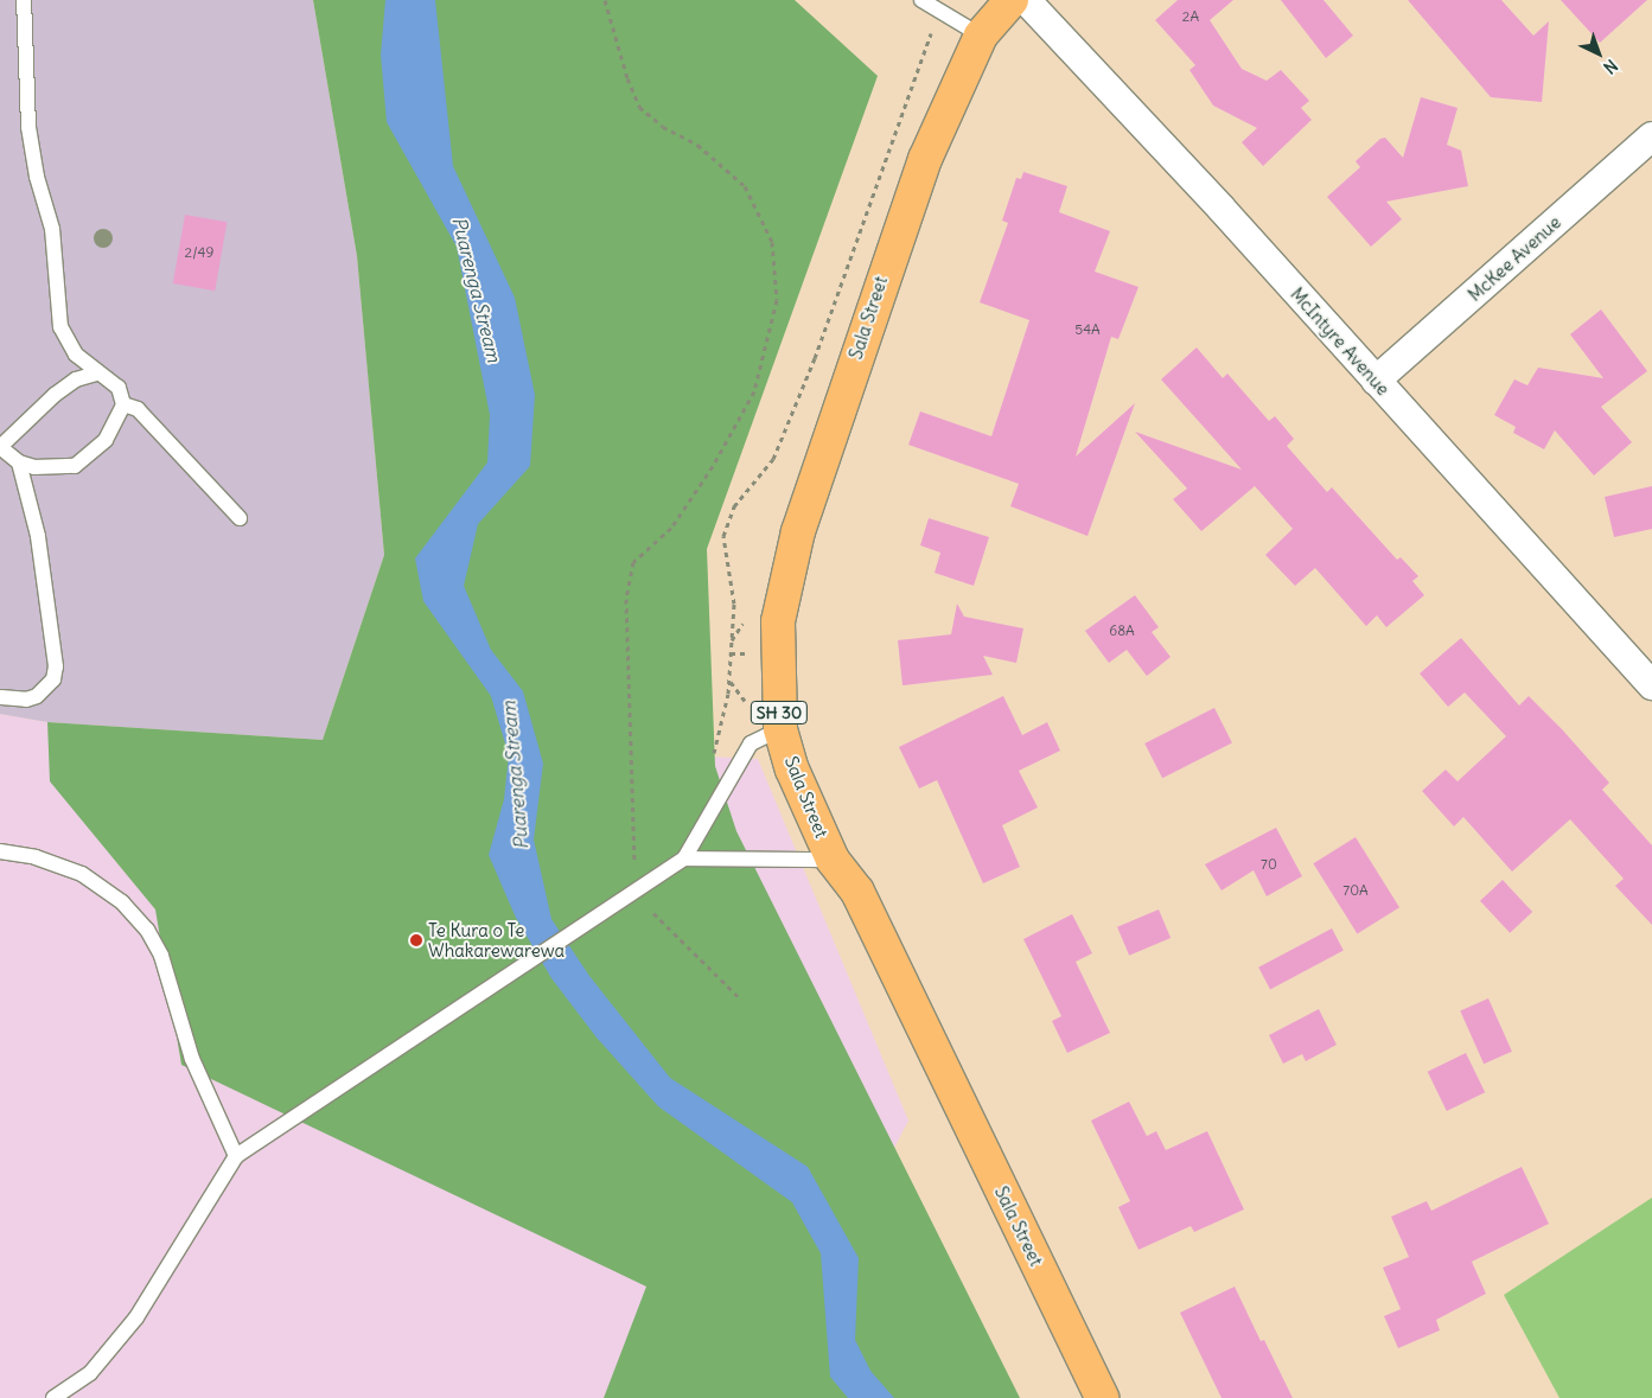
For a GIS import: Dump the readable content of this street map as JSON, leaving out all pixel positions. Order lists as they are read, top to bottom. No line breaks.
{"streets":{"highway":["Sala Street","SH 30"],"street":["McKee Avenue","McIntyre Avenue"]},"crossings":[["McKee Avenue","McIntyre Avenue"]],"water":["Puarenga Stream"],"places":["Te Kura o Te Whakarewarewa"],"house_numbers":["2A","2/49","54A","68A","70","70A"],"north":"bottom right"}
